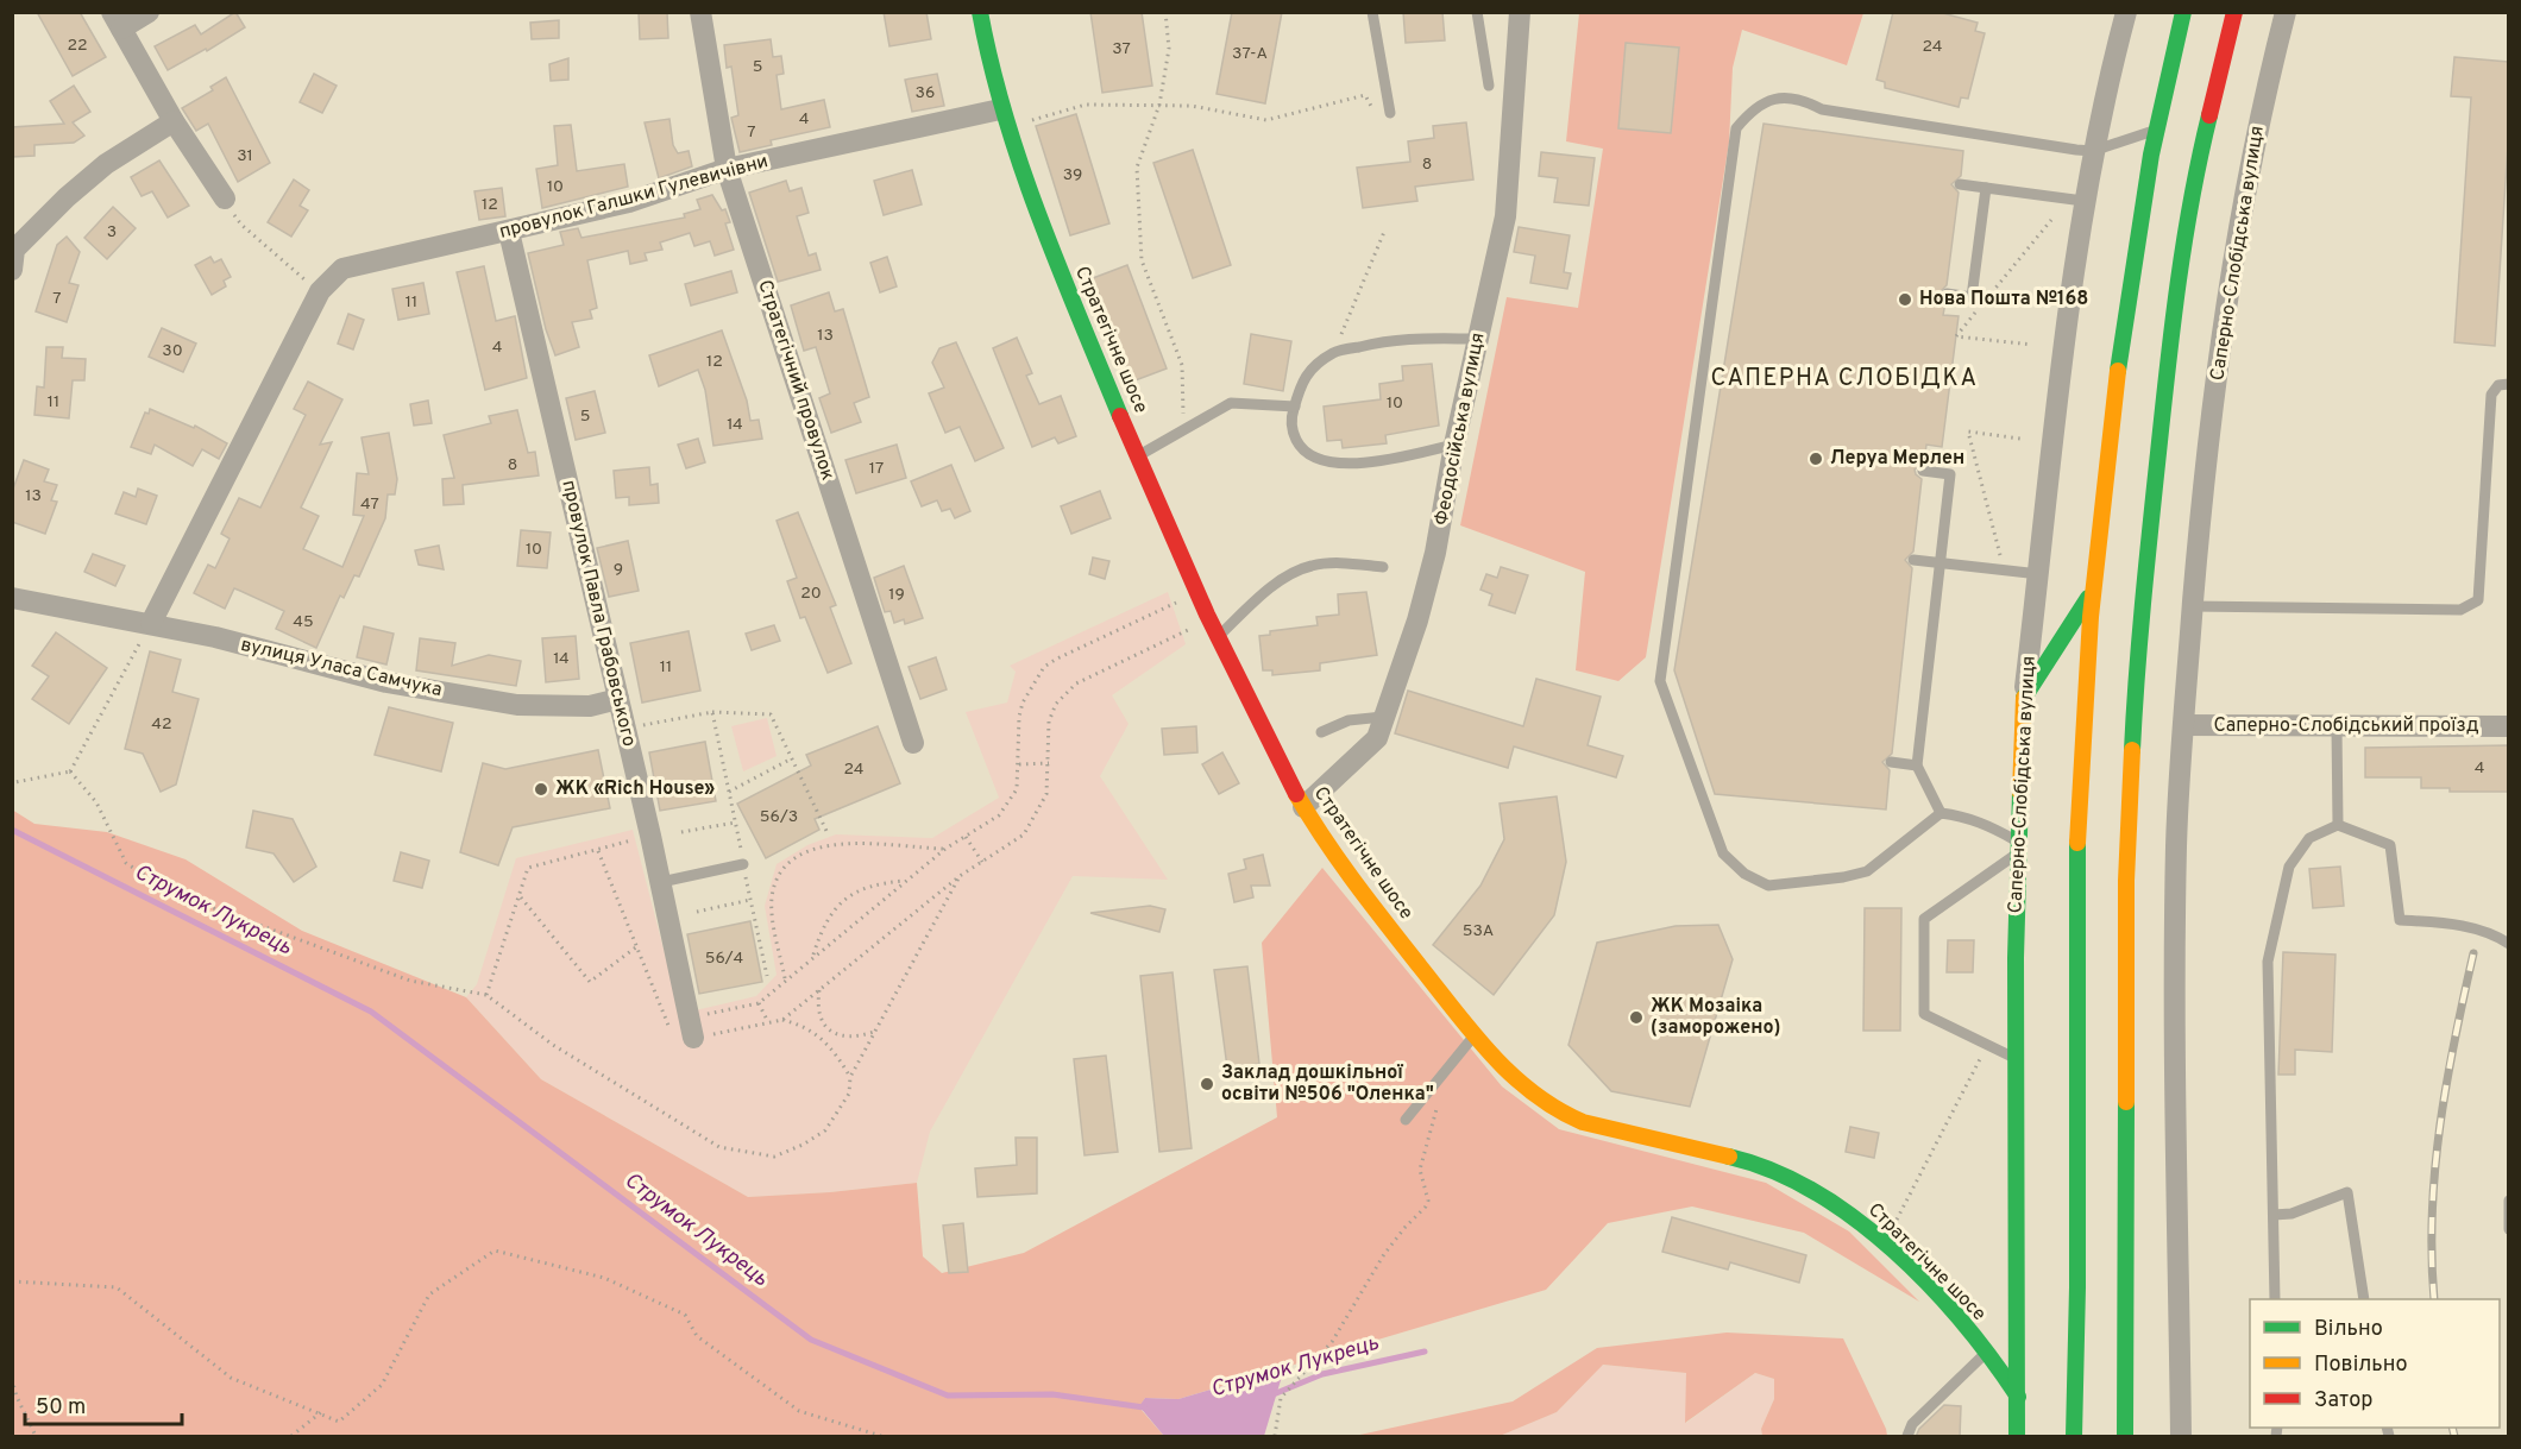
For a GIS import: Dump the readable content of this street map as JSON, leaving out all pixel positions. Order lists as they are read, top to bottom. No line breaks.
{"streets":{"main road":["Саперно-Слобідська вулиця","Стратегічне шосе"],"street":["провулок Галшки Гулевичівни","Стратегічний провулок","Феодосійська вулиця","провулок Павла Грабовського","вулиця Уласа Самчука","Саперно-Слобідський проїзд"]},"crossings":[["провулок Галшки Гулевичівни","Стратегічне шосе"],["провулок Галшки Гулевичівни","Стратегічний провулок"],["провулок Галшки Гулевичівни","провулок Павла Грабовського"],["Саперно-Слобідська вулиця","Стратегічне шосе"],["Саперно-Слобідська вулиця","Саперно-Слобідський проїзд"],["Стратегічне шосе","Феодосійська вулиця"],["провулок Павла Грабовського","вулиця Уласа Самчука"]],"districts":["САПЕРНА СЛОБІДКА"],"water":["Струмок Лукрець"],"places":["Нова Пошта №168","Леруа Мерлен","ЖК «Rich House»","ЖК Мозаіка (заморожено)","Заклад дошкільної освіти №506 \"Оленка\""],"house_numbers":["22","24","37","37-А","5","36","4","7","31","8","39","10","12","3","7","11","13","4","30","12","11","10","5","14","8","17","13","47","10","9","20","19","45","14","11","42","4","24","56/3","53А","56/4"],"legend":["Вільно","Повільно","Затор"],"scale_bar":"50 m"}
